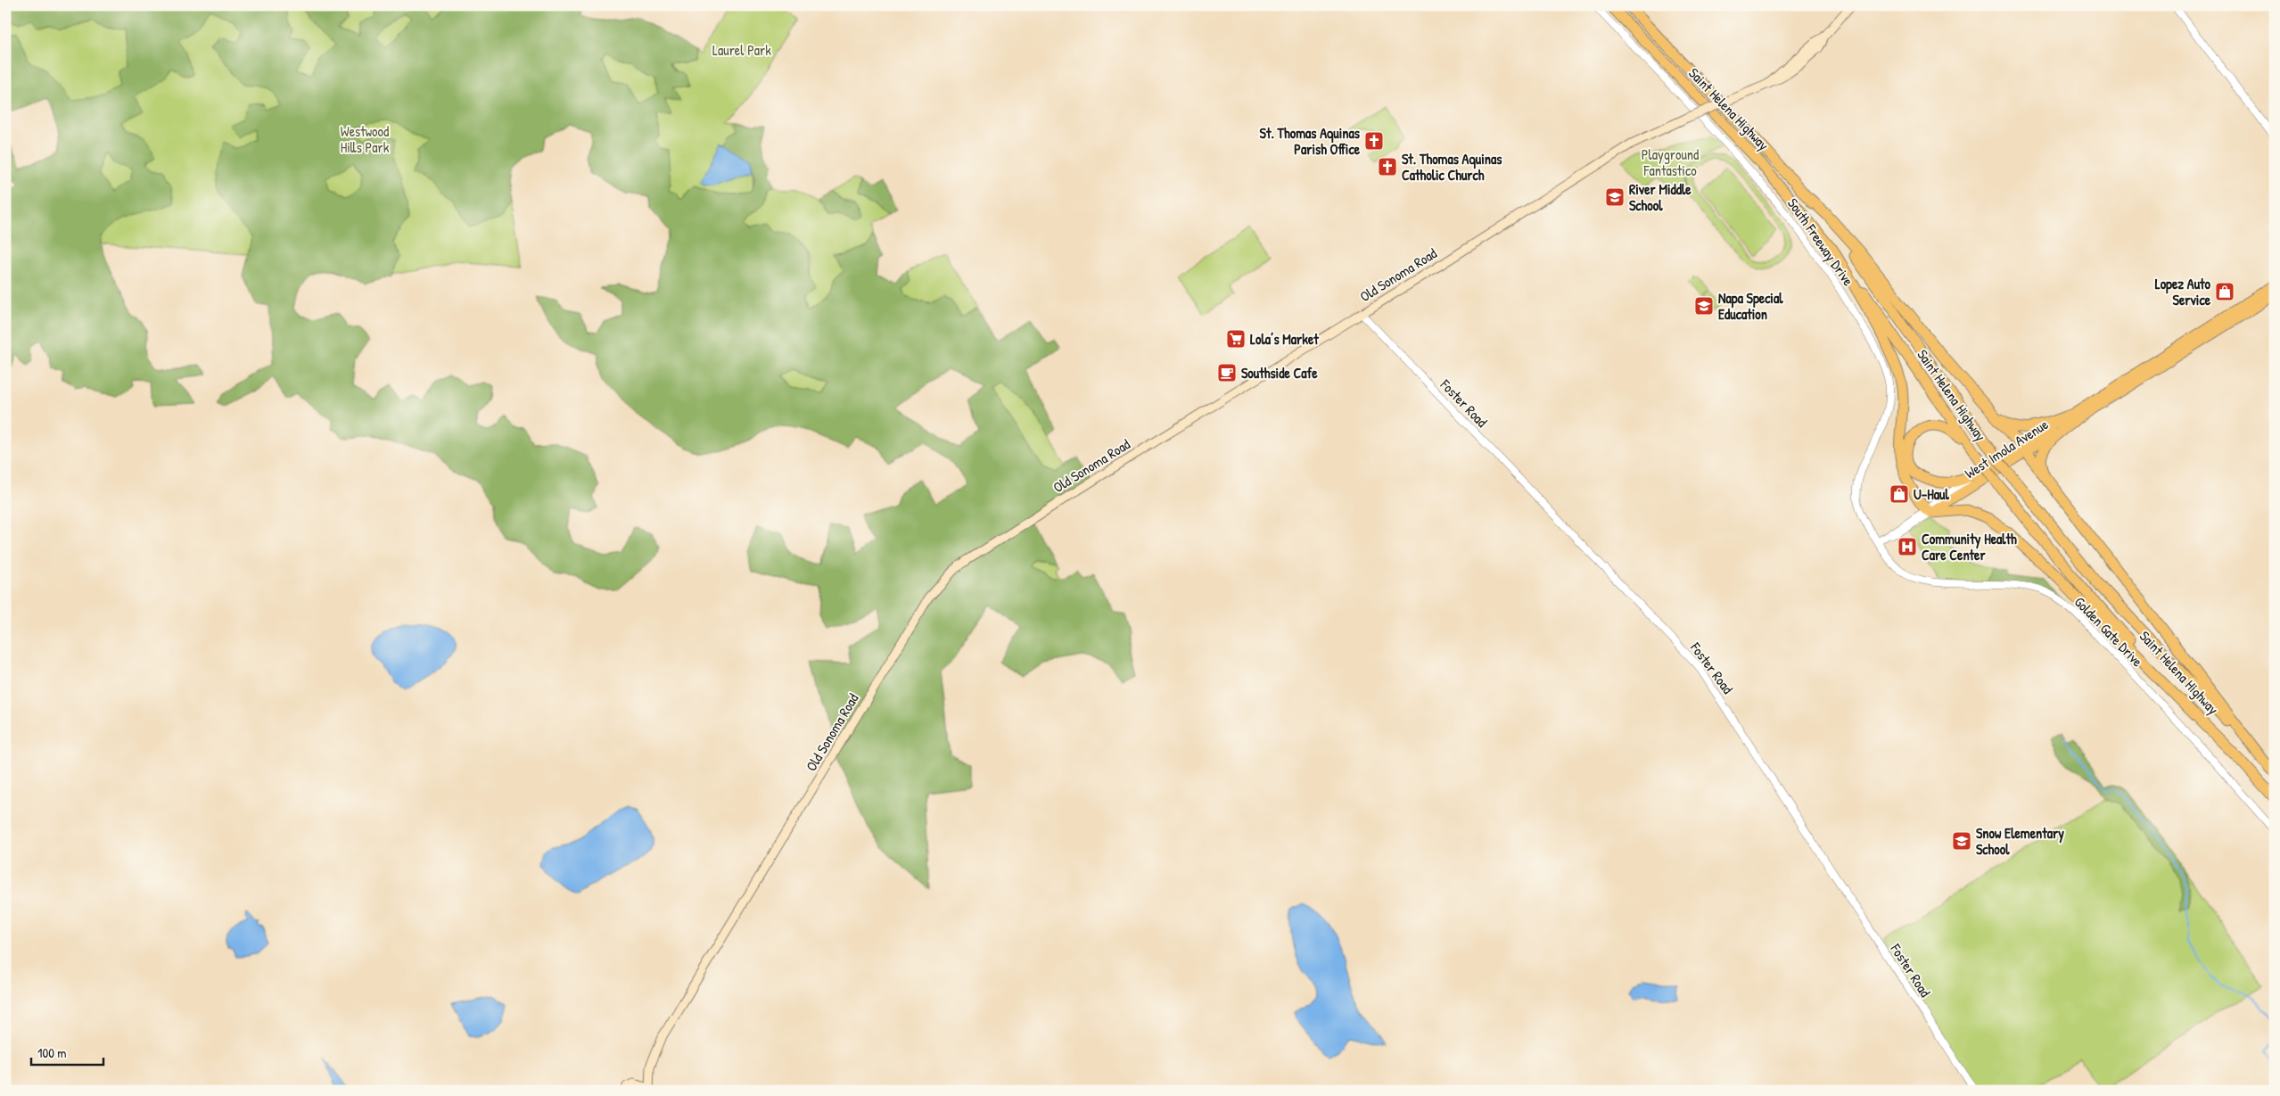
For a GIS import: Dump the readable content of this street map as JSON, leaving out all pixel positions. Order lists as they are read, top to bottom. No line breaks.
{"streets":{"highway":["Saint Helena Highway"],"main road":["Old Sonoma Road","West Imola Avenue"],"street":["South Freeway Drive","Foster Road","Golden Gate Drive"]},"crossings":[["Saint Helena Highway","West Imola Avenue"],["South Freeway Drive","West Imola Avenue"],["South Freeway Drive","Golden Gate Drive"],["Old Sonoma Road","Foster Road"],["West Imola Avenue","Golden Gate Drive"]],"parks":["Laurel Park","Westwood Hills Park","Playground Fantastico"],"places":{"church":["St. Thomas Aquinas Parish Office","St. Thomas Aquinas Catholic Church"],"school or university":["River Middle School","Napa Special Education","Snow Elementary School"],"shop":["Lopez Auto Service","U-Haul"],"supermarket":["Lola’s Market"],"cafe":["Southside Cafe"],"hospital":["Community Health Care Center"]},"scale_bar":"100 m"}
